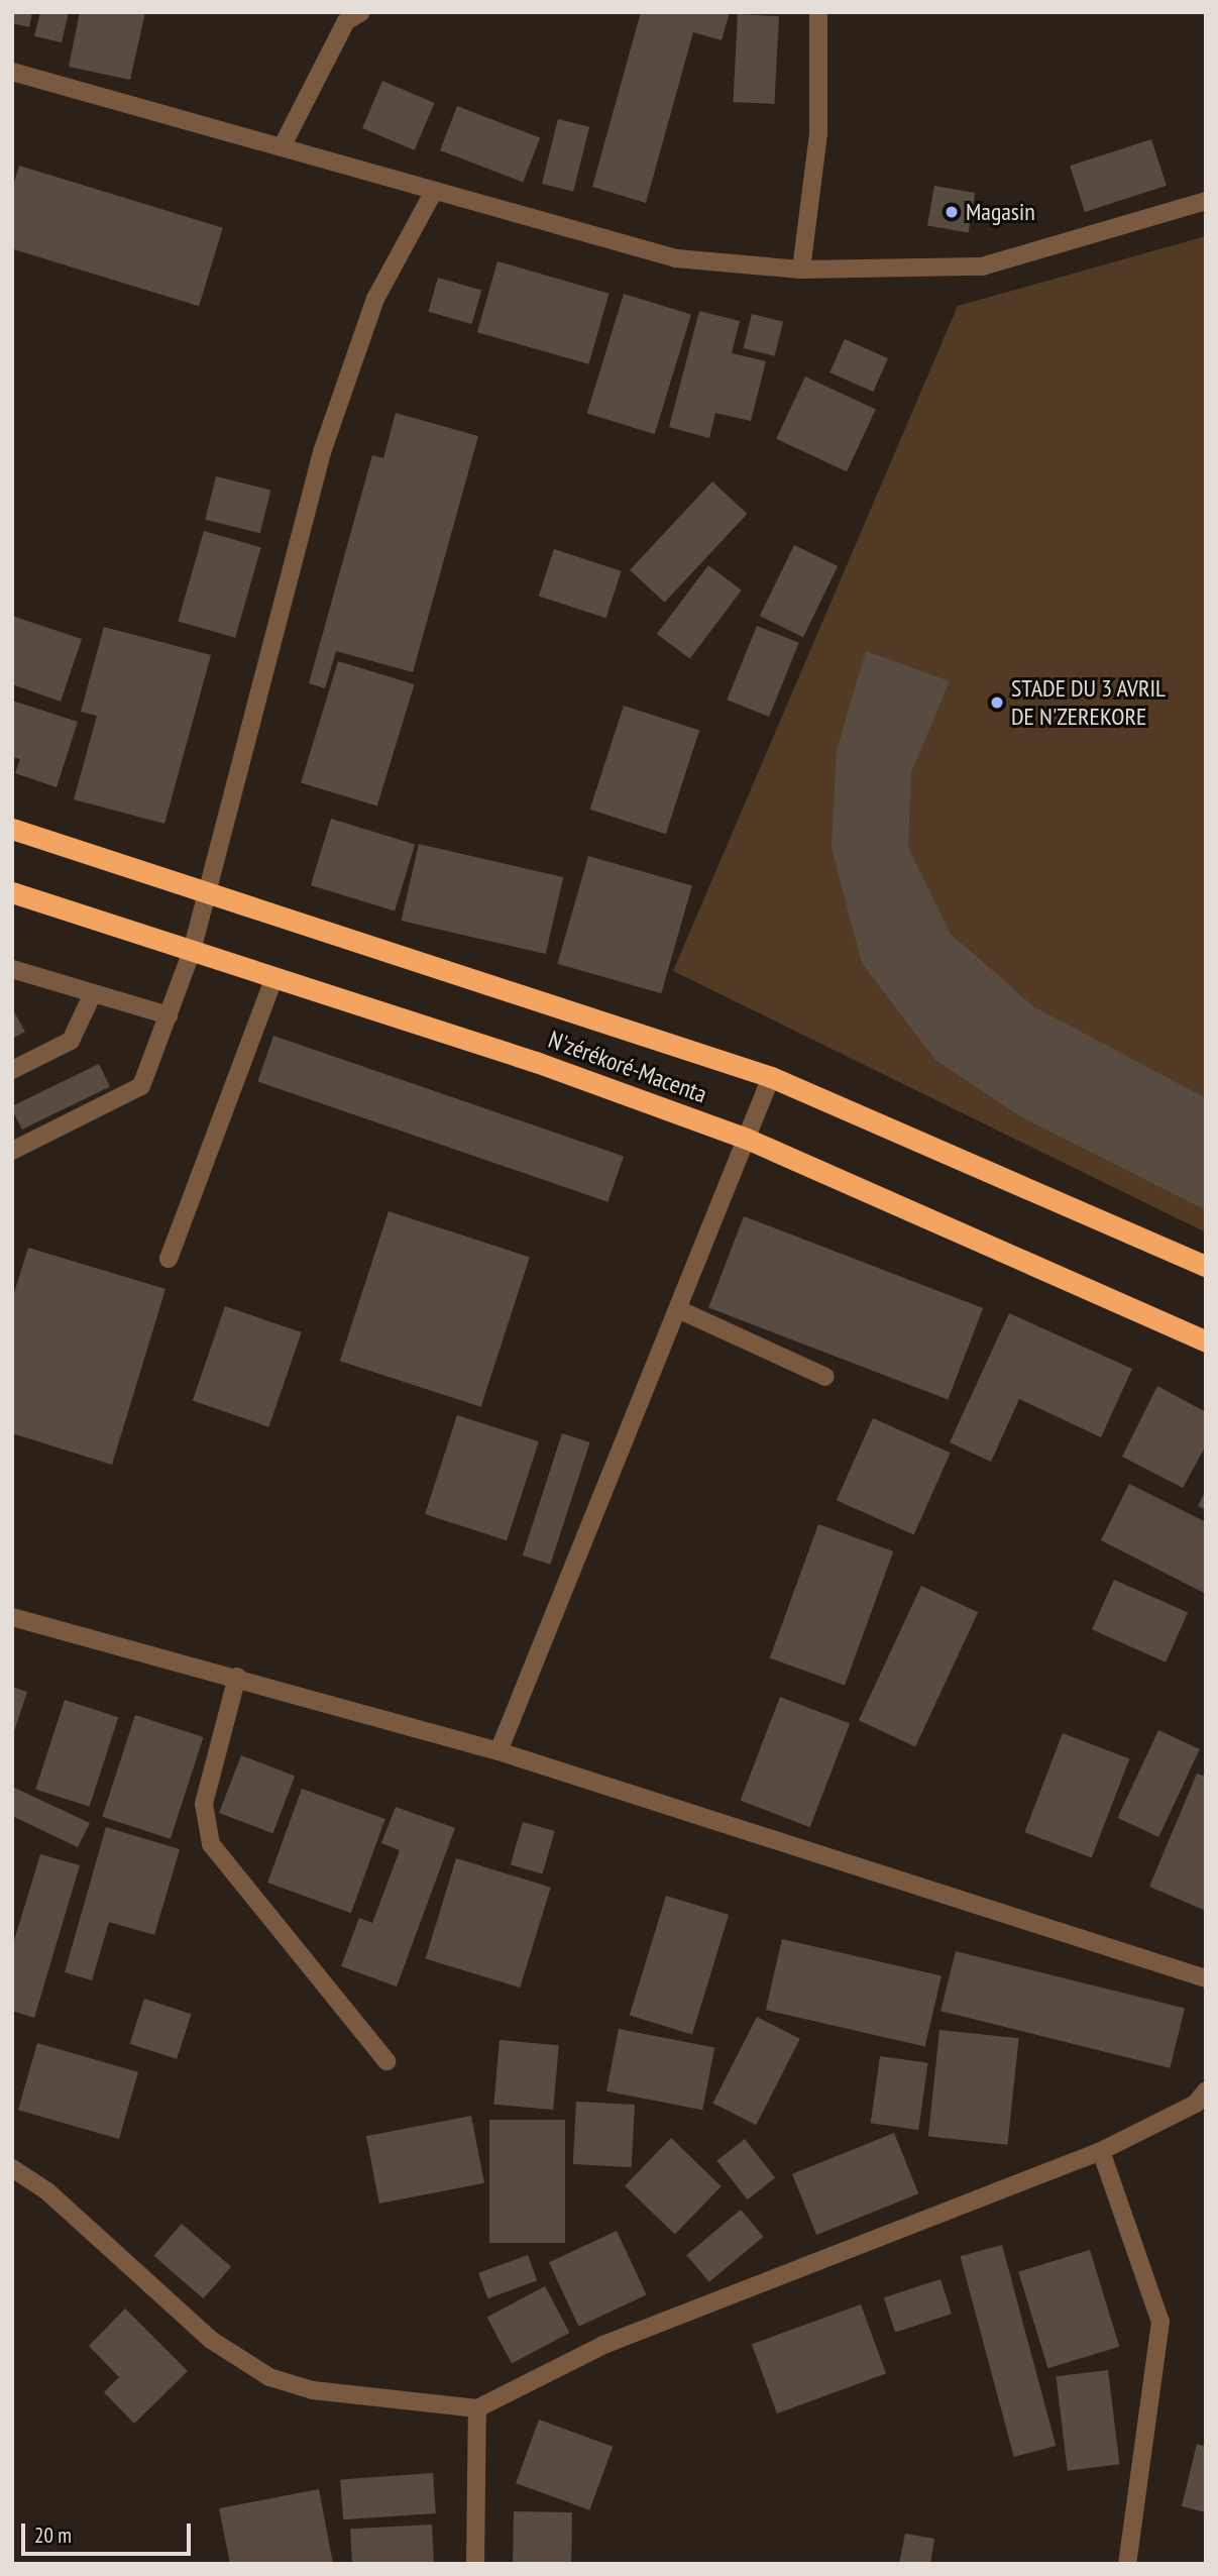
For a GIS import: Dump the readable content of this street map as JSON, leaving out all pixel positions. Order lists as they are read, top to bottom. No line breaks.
{"streets":{"highway":["N'zérékoré-Macenta"]},"places":["Magasin","STADE DU 3 AVRIL DE N'ZEREKORE"],"scale_bar":"20 m"}
